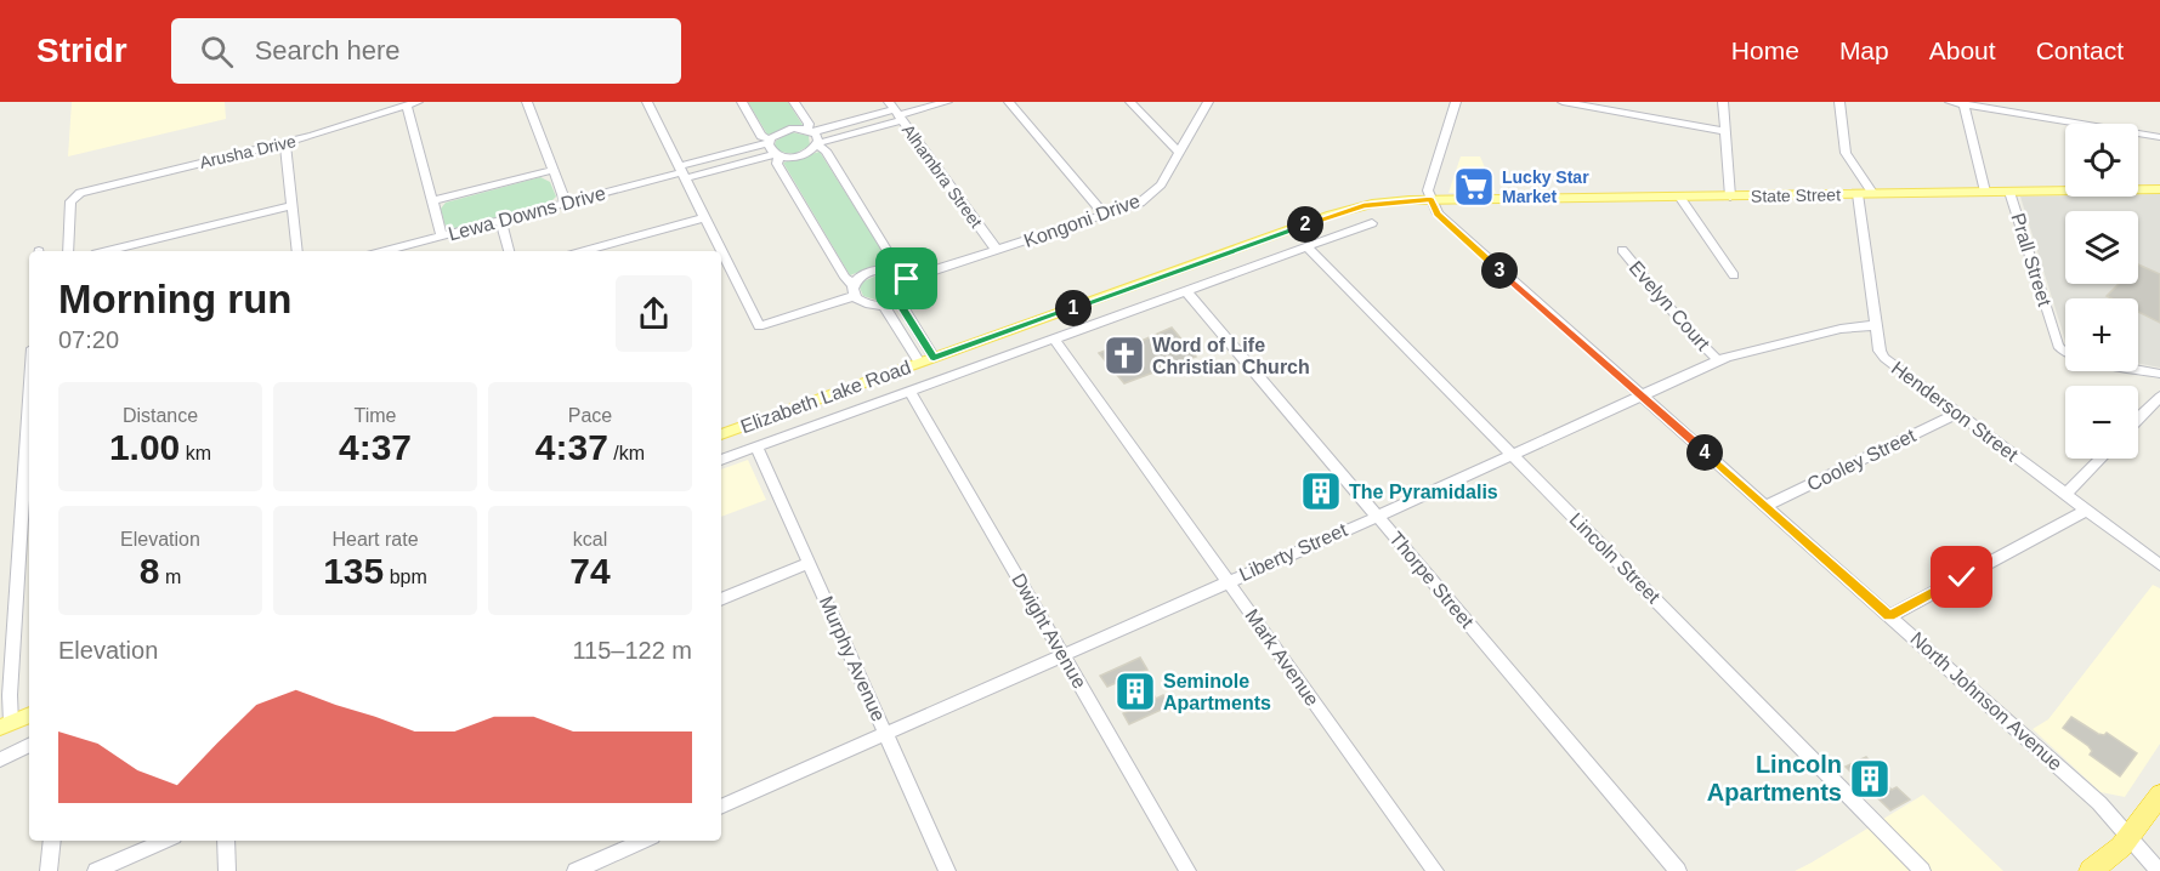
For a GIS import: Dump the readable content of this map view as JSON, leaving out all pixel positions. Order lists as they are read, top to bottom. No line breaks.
{"streets":{"main road":["State Street","Elizabeth Lake Road"],"street":["Arusha Drive","Alhambra Street","Lewa Downs Drive","Kongoni Drive","Prall Street","Evelyn Court","Henderson Street","Cooley Street","Liberty Street","Lincoln Street","Thorpe Street","Dwight Avenue","Mark Avenue","Murphy Avenue","North Johnson Avenue"]},"crossings":[["Alhambra Street","Kongoni Drive"],["State Street","Prall Street"],["State Street","Elizabeth Lake Road"],["State Street","Henderson Street"],["State Street","North Johnson Avenue"],["Evelyn Court","Liberty Street"],["Elizabeth Lake Road","Lincoln Street"],["Elizabeth Lake Road","Thorpe Street"],["Elizabeth Lake Road","Dwight Avenue"],["Elizabeth Lake Road","Mark Avenue"],["Elizabeth Lake Road","Murphy Avenue"],["Elizabeth Lake Road","North Johnson Avenue"],["Henderson Street","Cooley Street"],["Henderson Street","Liberty Street"],["Cooley Street","North Johnson Avenue"],["Liberty Street","Lincoln Street"],["Liberty Street","Thorpe Street"],["Liberty Street","Dwight Avenue"],["Liberty Street","Mark Avenue"],["Liberty Street","Murphy Avenue"],["Liberty Street","North Johnson Avenue"]],"places":{"supermarket":["Lucky Star Market"],"church":["Word of Life Christian Church"],"building":["The Pyramidalis","Seminole Apartments","Lincoln Apartments"]},"page":{"header":"Stridr","search":"Search here","nav":["Home","Map","About","Contact"],"map_buttons":["+","−"],"pins":["2","3","1","4"],"heading":["Morning run","07:20"],"stats":[["Distance","1.00 km"],["Time","4:37"],["Pace","4:37 /km"],["Elevation","8 m"],["Heart rate","135 bpm"],["kcal","74"]],"chart":["Elevation","115–122 m"]}}
